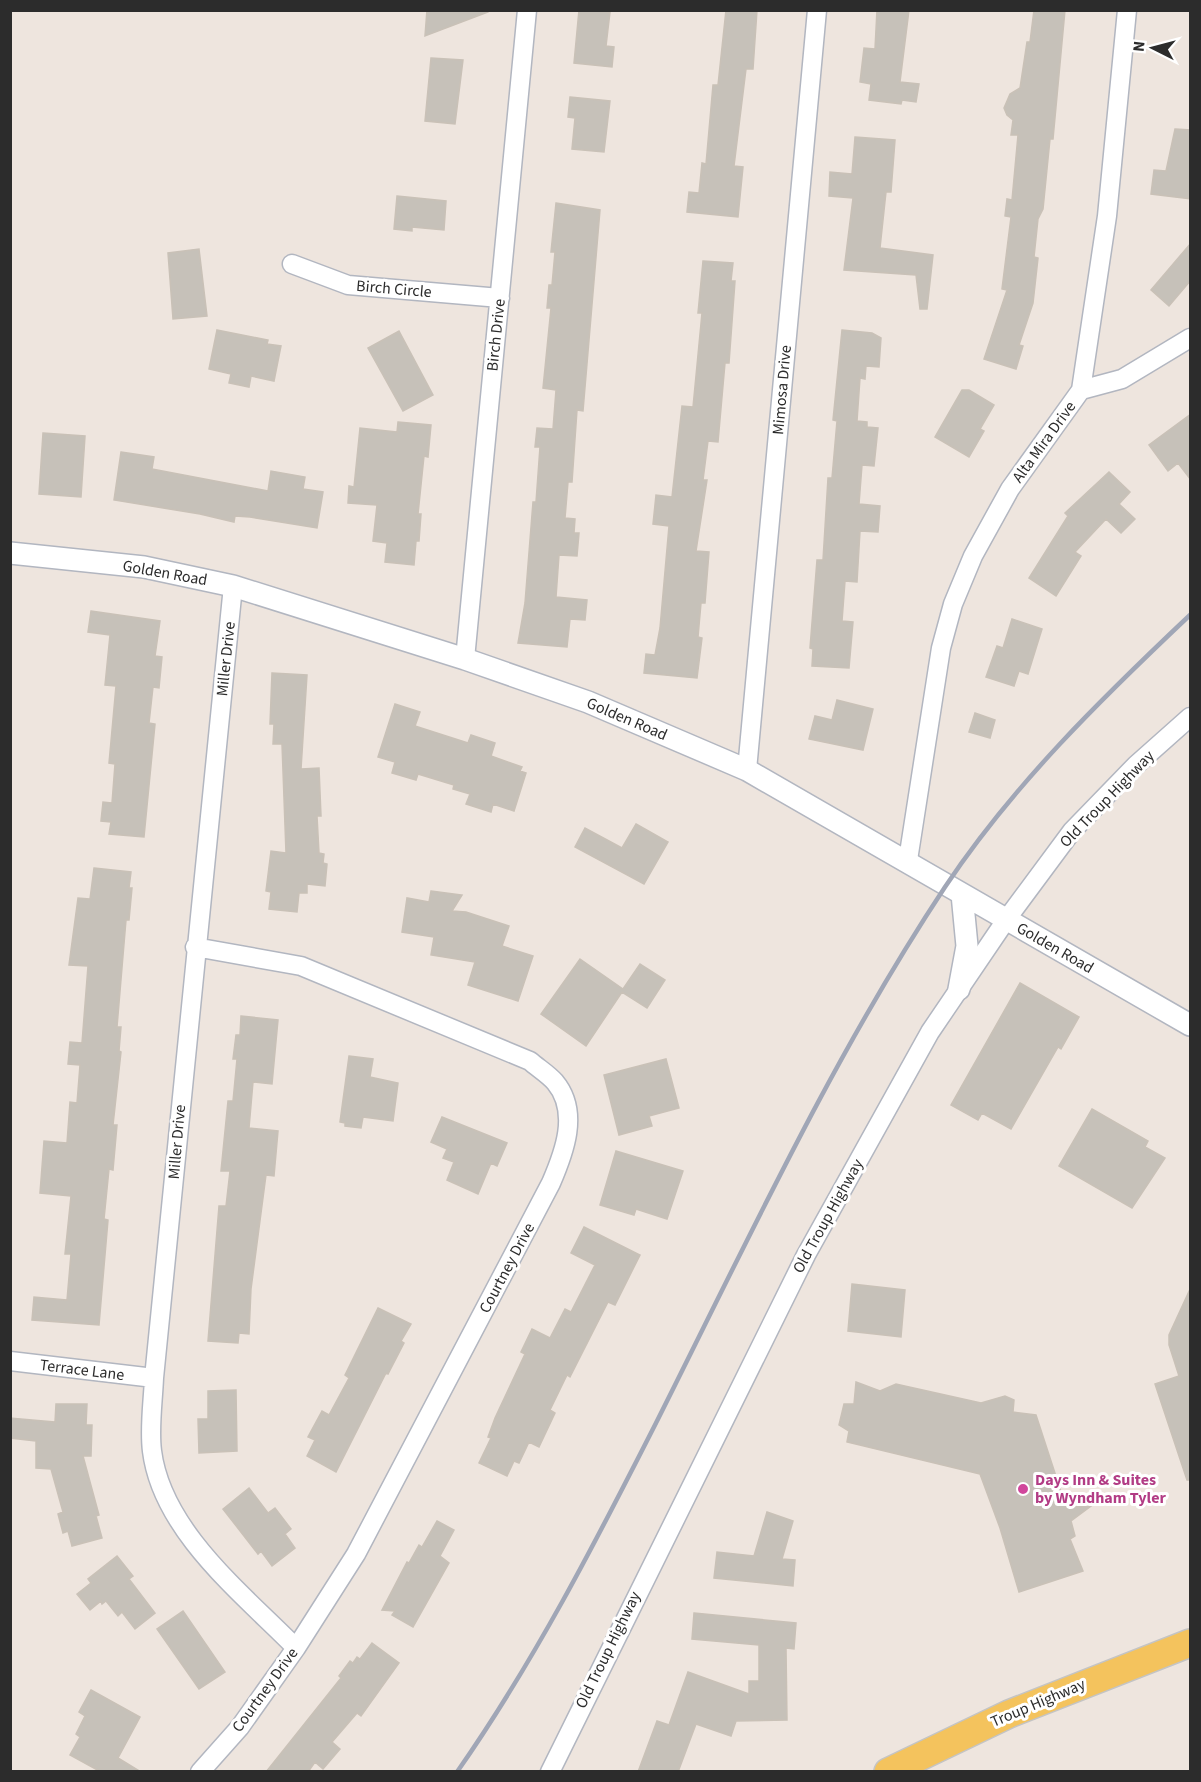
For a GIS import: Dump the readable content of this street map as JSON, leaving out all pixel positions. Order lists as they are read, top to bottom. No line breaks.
{"streets":{"main road":["Troup Highway"],"street":["Birch Circle","Birch Drive","Mimosa Drive","Alta Mira Drive","Golden Road","Miller Drive","Old Troup Highway","Courtney Drive","Terrace Lane"]},"crossings":[["Birch Circle","Birch Drive"],["Birch Drive","Golden Road"],["Mimosa Drive","Golden Road"],["Alta Mira Drive","Golden Road"],["Golden Road","Miller Drive"],["Golden Road","Old Troup Highway"],["Miller Drive","Courtney Drive"],["Miller Drive","Terrace Lane"]],"places":["Days Inn & Suites by Wyndham Tyler"],"north":"left"}
